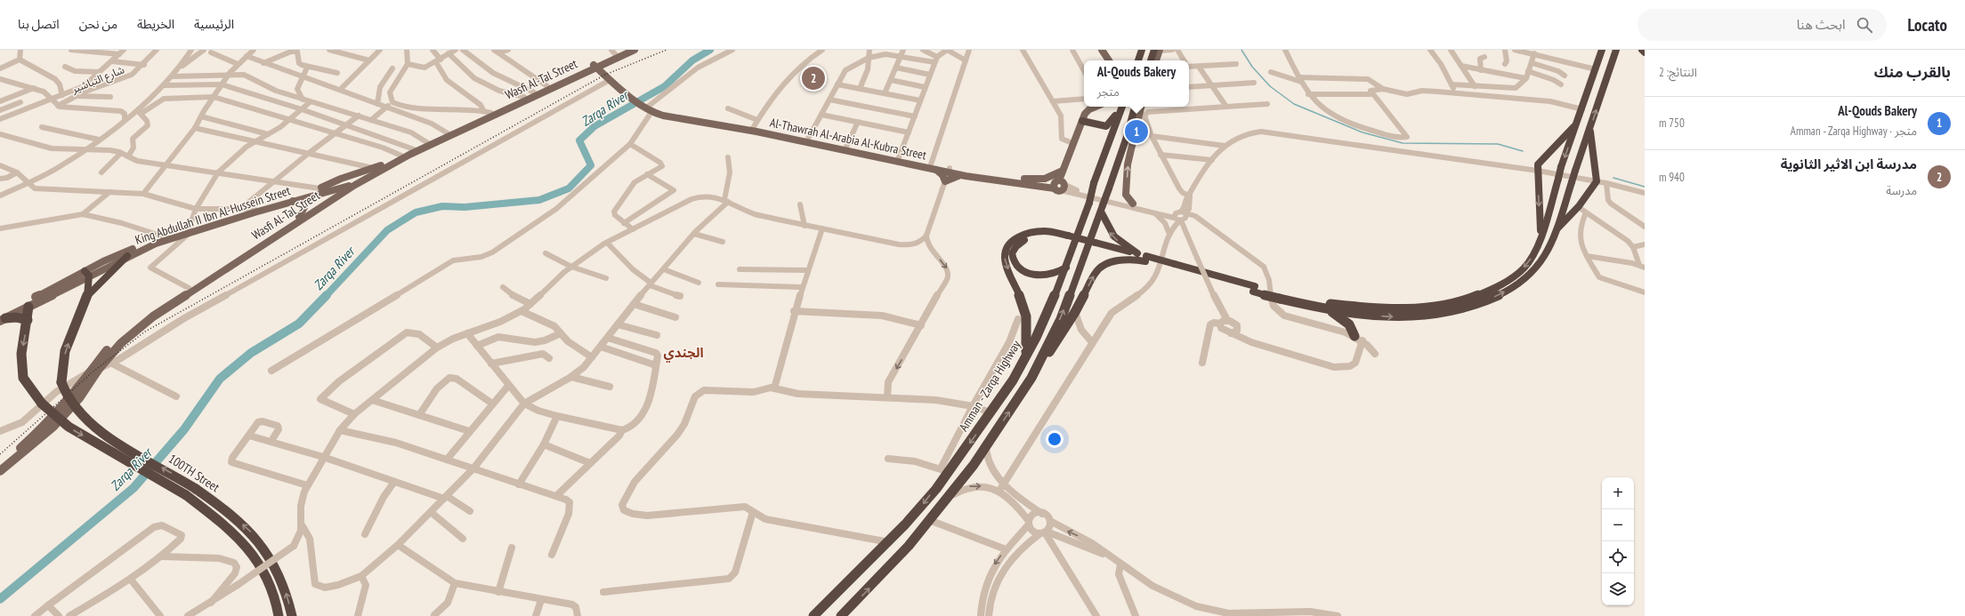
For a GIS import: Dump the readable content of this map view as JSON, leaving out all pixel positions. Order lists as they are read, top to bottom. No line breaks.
{"streets":{"highway":["Amman - Zarqa Highway","100TH Street"],"main road":["Wasfi Al-Tal Street","Al-Thawrah Al-Arabia Al-Kubra Street","King Abdullah II Ibn Al-Hussein Street"],"street":["شارع التباشير"]},"crossings":[["Wasfi Al-Tal Street","King Abdullah II Ibn Al-Hussein Street"],["King Abdullah II Ibn Al-Hussein Street","100TH Street"]],"districts":["الجندي"],"water":["Zarqa River"],"page":{"header":"Locato","search":"ابحث هنا","nav":["الرئيسية","الخريطة","من نحن","اتصل بنا"],"heading":["بالقرب منك","النتائج: 2"],"popup":["Al-Qouds Bakery","متجر"],"pins":["2","1"],"list":[{"mark":"1","name":"Al-Qouds Bakery","note":"متجر · Amman - Zarqa Highway","value":"750 m"},{"mark":"2","name":"مدرسة ابن الاثير الثانوية","note":"مدرسة","value":"940 m"}],"map_buttons":["+","−"]}}
